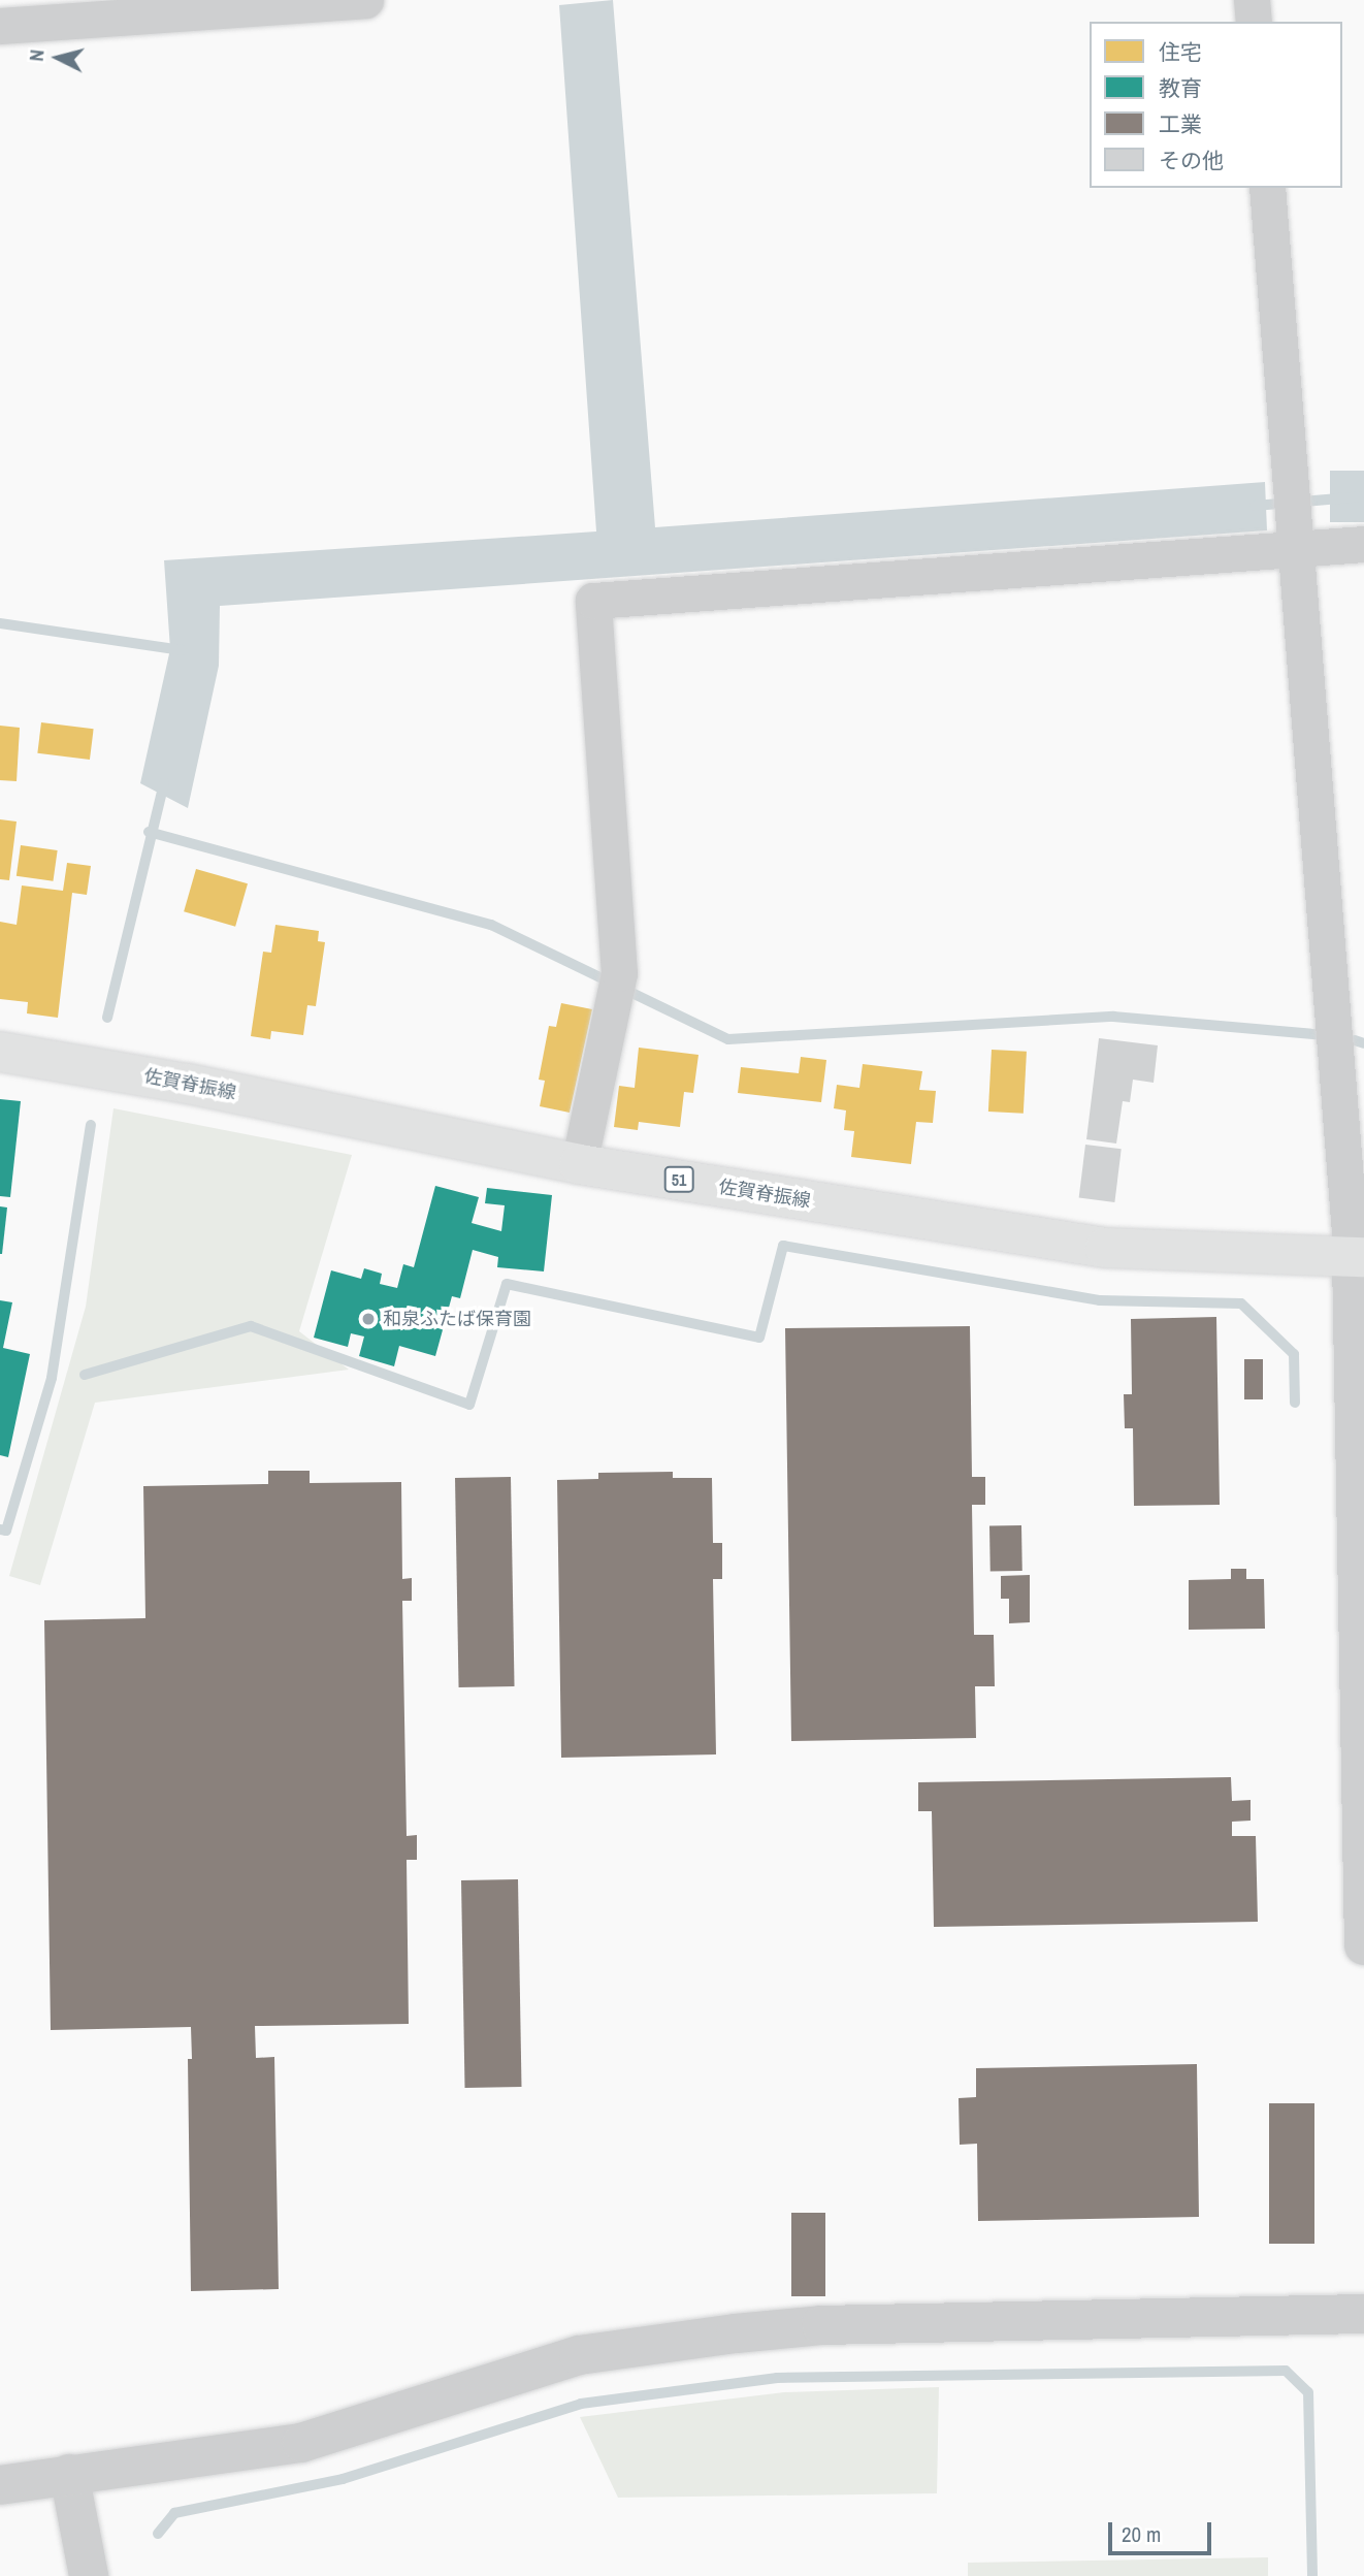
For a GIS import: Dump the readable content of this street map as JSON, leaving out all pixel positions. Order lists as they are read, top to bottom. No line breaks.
{"streets":{"main road":["佐賀脊振線","51"]},"places":["和泉ふたば保育園"],"legend":["住宅","教育","工業","その他"],"scale_bar":"20 m","north":"left"}
